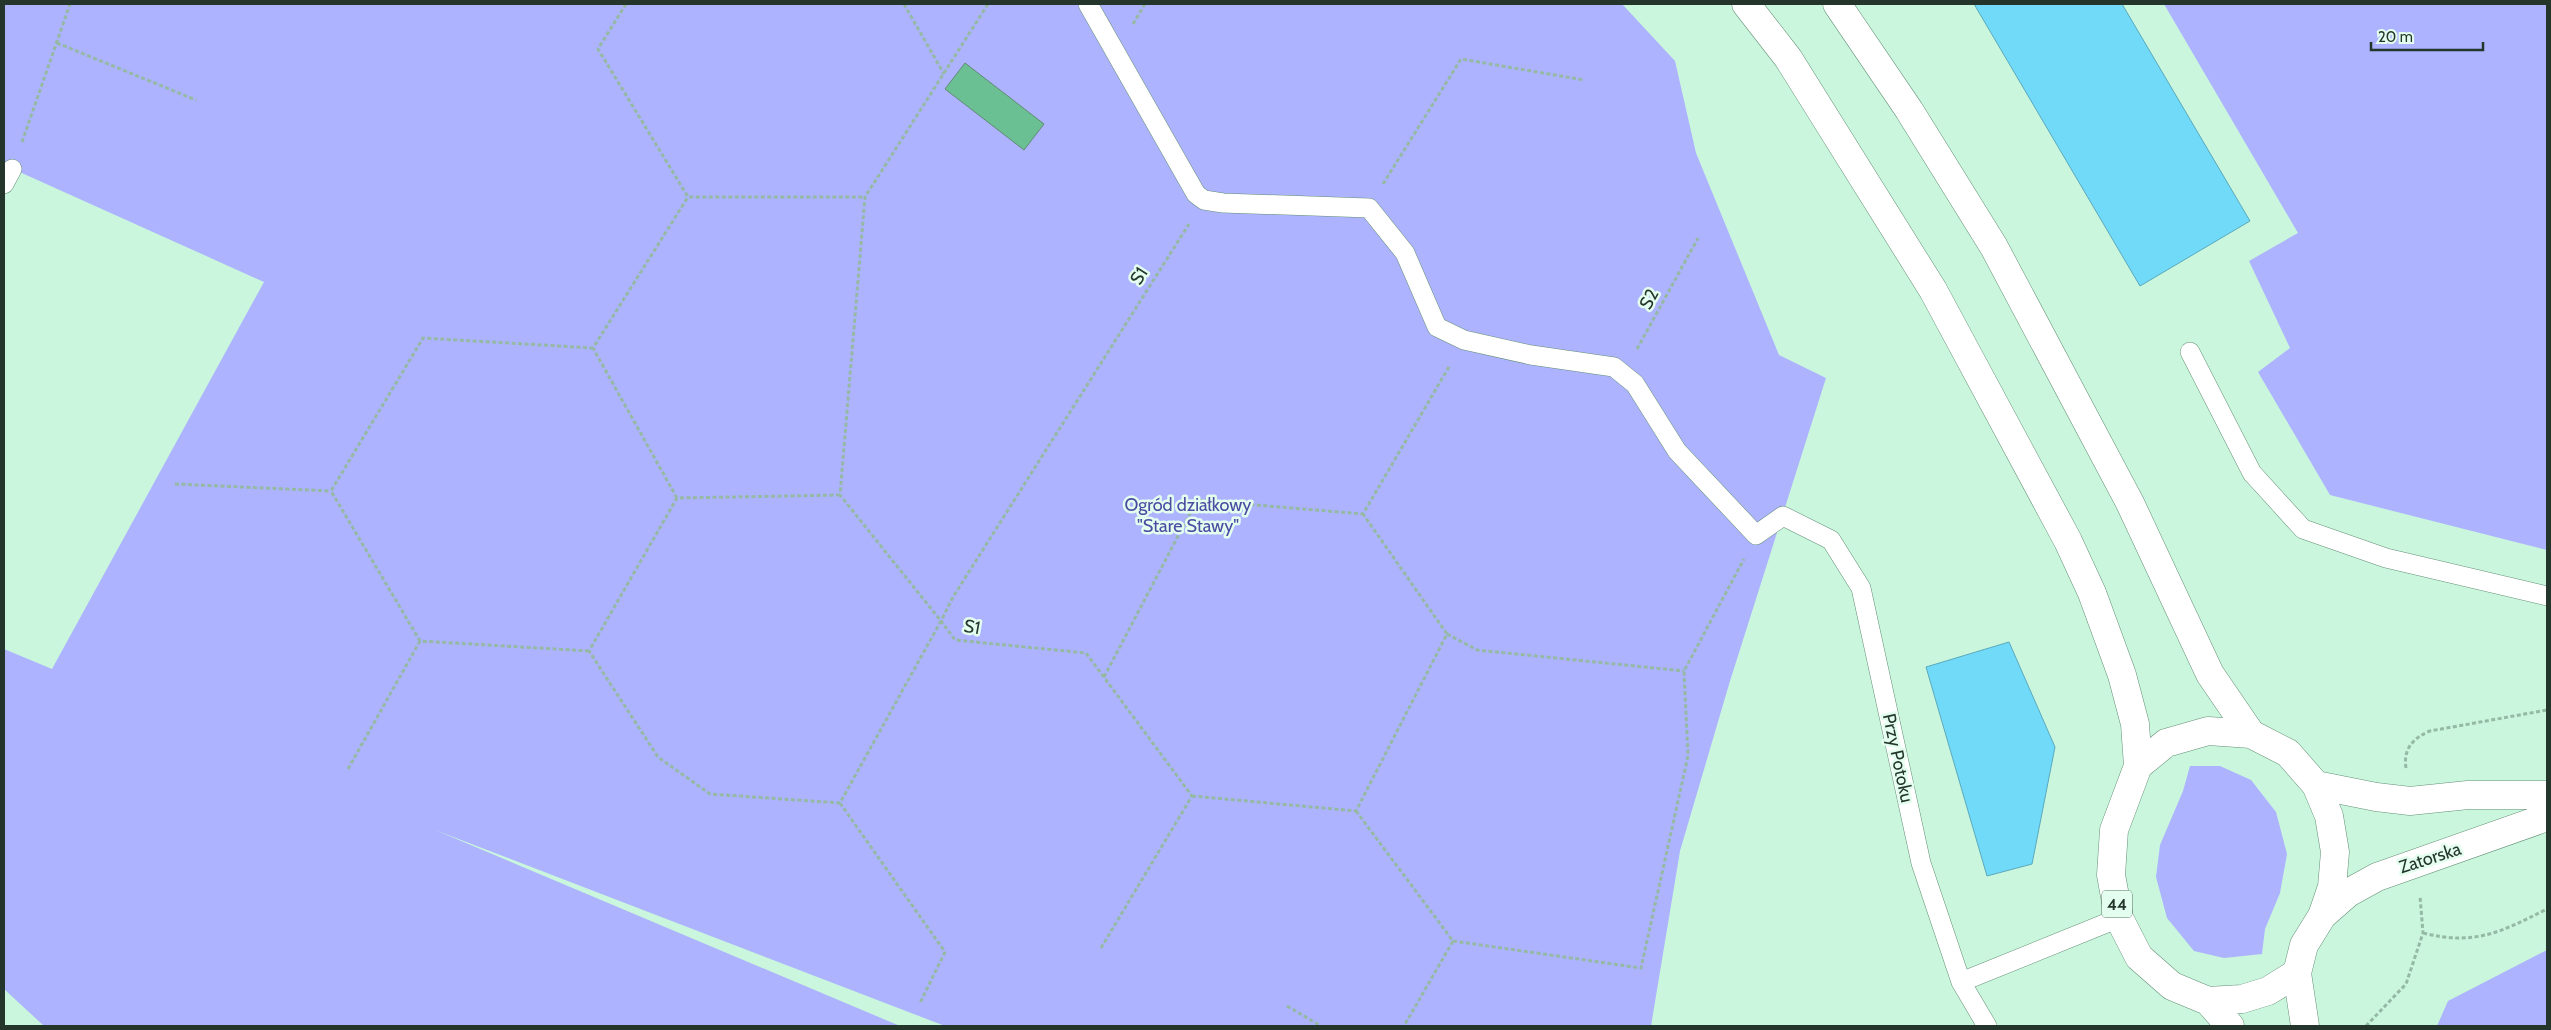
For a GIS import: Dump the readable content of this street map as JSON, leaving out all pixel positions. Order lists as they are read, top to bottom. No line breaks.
{"streets":{"main road":["Zatorska","44"],"lane":["Przy Potoku"],"path":["S1","S2"]},"parks":["Ogród działkowy \"Stare Stawy\""],"scale_bar":"20 m"}
